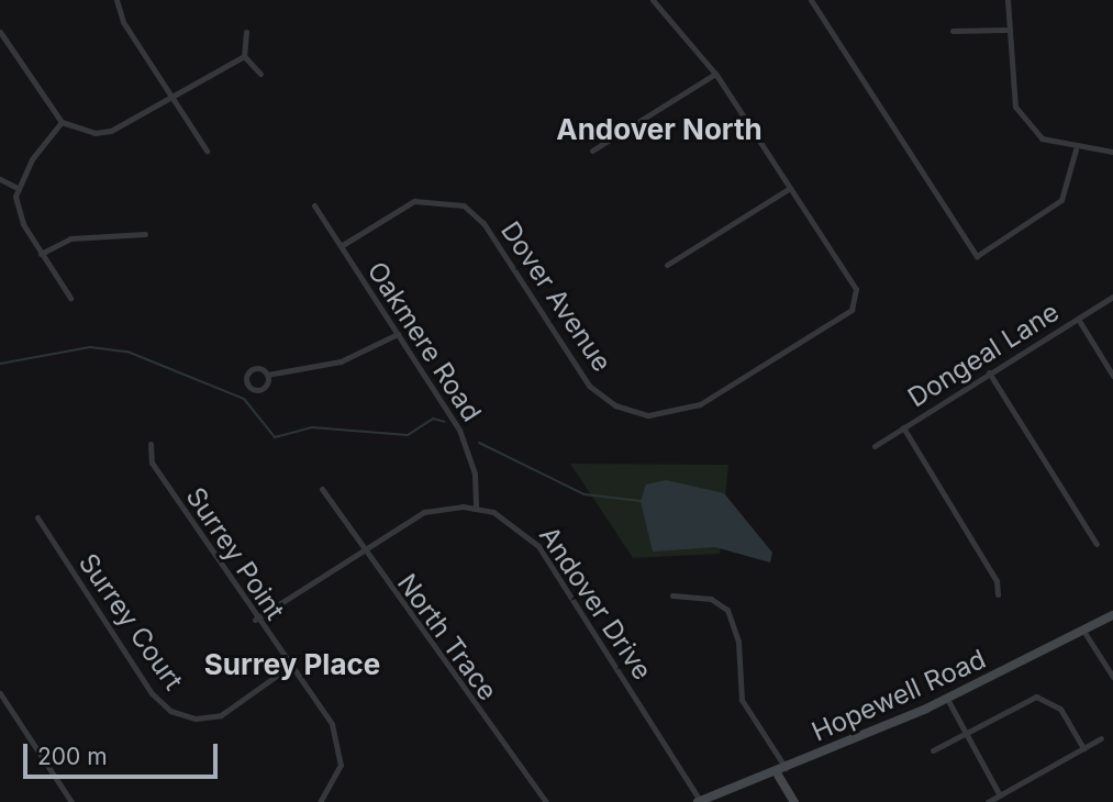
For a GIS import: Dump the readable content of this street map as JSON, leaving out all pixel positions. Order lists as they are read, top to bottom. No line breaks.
{"streets":{"street":["Dover Avenue","Oakmere Road","Dongeal Lane","Surrey Point","Andover Drive","Surrey Court","North Trace","Hopewell Road"]},"crossings":[["Dover Avenue","Oakmere Road"],["Oakmere Road","Andover Drive"],["Surrey Point","Andover Drive"],["Surrey Point","Surrey Court"],["Andover Drive","North Trace"],["Andover Drive","Hopewell Road"]],"districts":["Andover North","Surrey Place"],"scale_bar":"200 m"}
